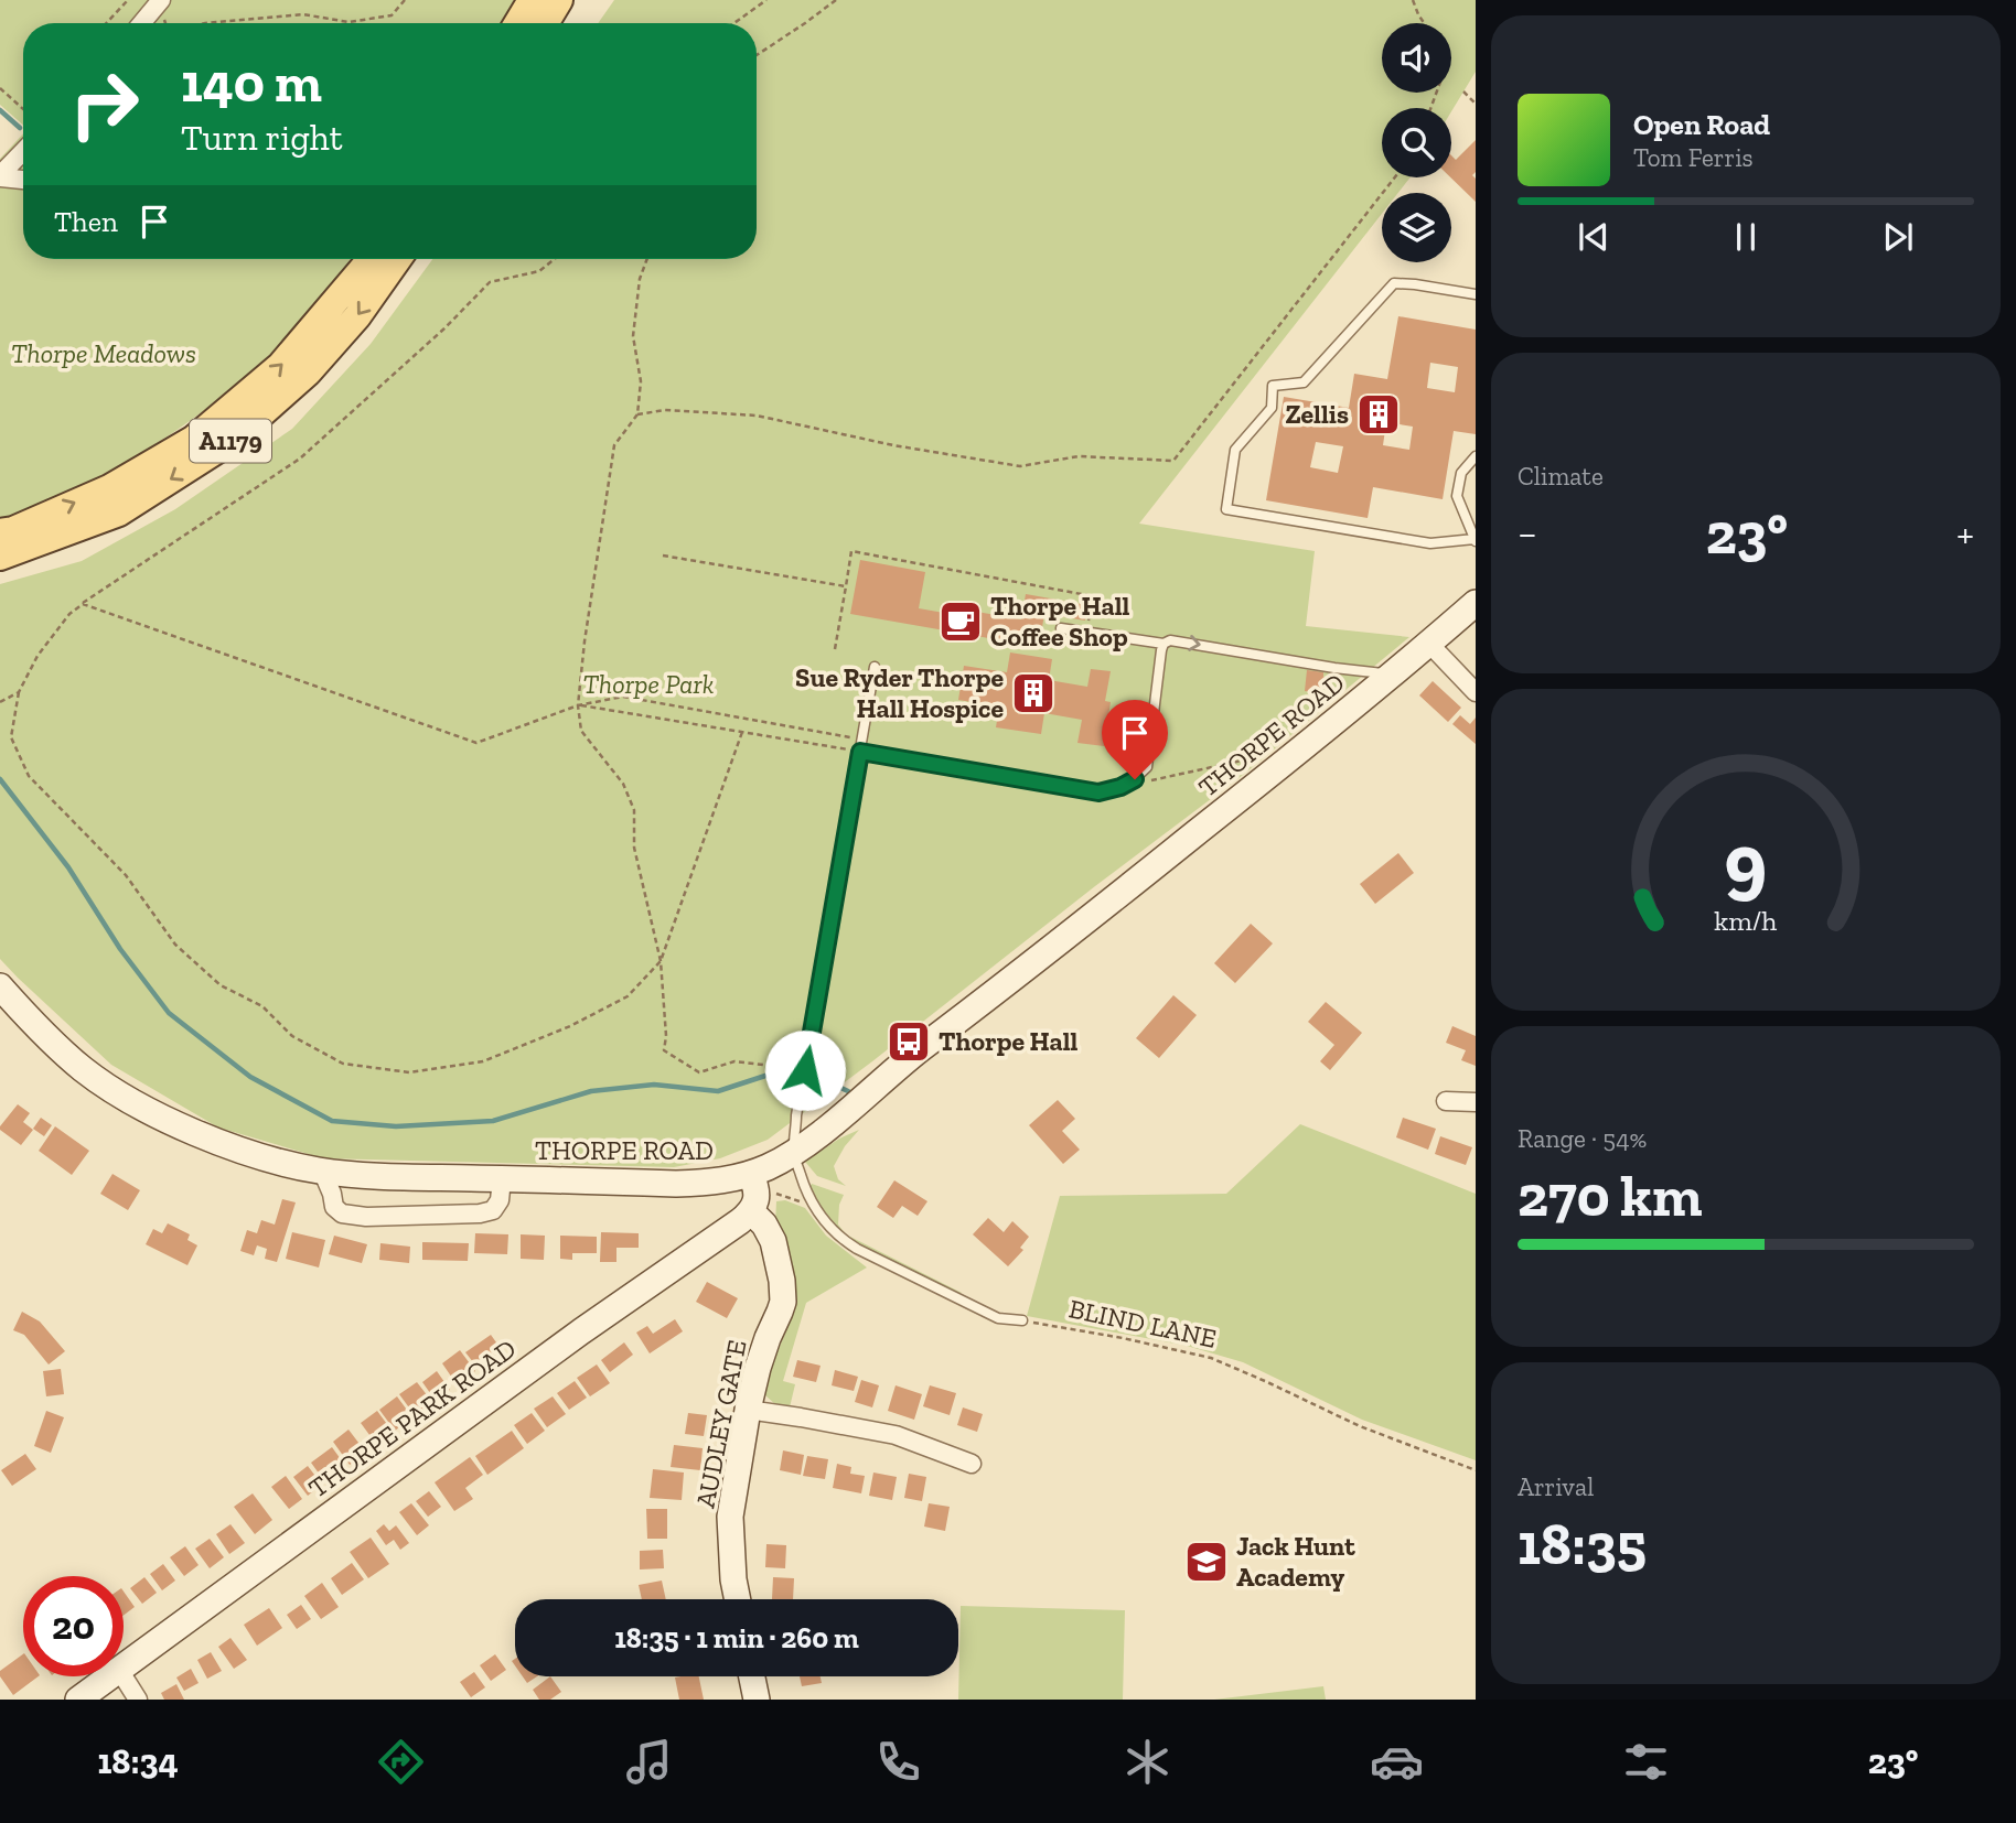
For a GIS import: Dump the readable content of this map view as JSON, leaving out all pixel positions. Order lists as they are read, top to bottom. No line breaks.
{"streets":{"main road":["A1179"],"street":["THORPE ROAD","THORPE PARK ROAD","AUDLEY GATE"],"path":["BLIND LANE"]},"crossings":[["THORPE PARK ROAD","AUDLEY GATE"]],"parks":["Thorpe Meadows","Thorpe Park"],"places":{"building":["Zellis","Sue Ryder Thorpe Hall Hospice"],"cafe":["Thorpe Hall Coffee Shop"],"bus stop":["Thorpe Hall"],"school or university":["Jack Hunt Academy"]},"page":{"turn":["140 m","Turn right"],"song":["Open Road","Tom Ferris"],"then":"Then","tile":["Climate",["Range · 54%","270 km"],["Arrival","18:35"]],"heat":["−","23°","+"],"limit":"20","trip":"18:35 · 1 min · 260 m","tabs":["18:34","23°"],"gauge":["9","km/h"]}}
